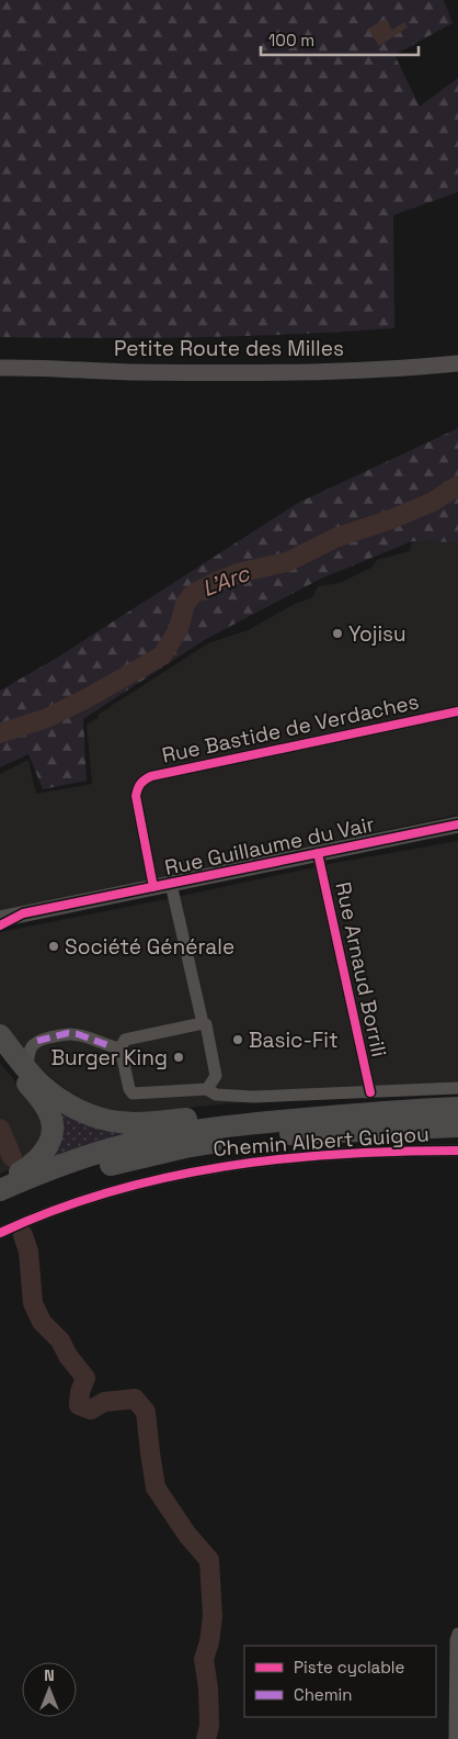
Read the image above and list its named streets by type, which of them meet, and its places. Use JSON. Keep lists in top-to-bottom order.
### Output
{
  "streets": {
    "main road": ["Petite Route des Milles", "Rue Guillaume du Vair"],
    "street": ["Rue Bastide de Verdaches", "Rue Arnaud Borrili", "Chemin Albert Guigou"]
  },
  "crossings": [
    ["Rue Bastide de Verdaches", "Rue Guillaume du Vair"],
    ["Rue Guillaume du Vair", "Rue Arnaud Borrili"]
  ],
  "water": ["L'Arc"],
  "places": [
    "Yojisu",
    "Société Générale",
    "Basic-Fit",
    "Burger King"
  ],
  "legend": ["Piste cyclable", "Chemin"],
  "scale_bar": "100 m",
  "north": "top"
}
